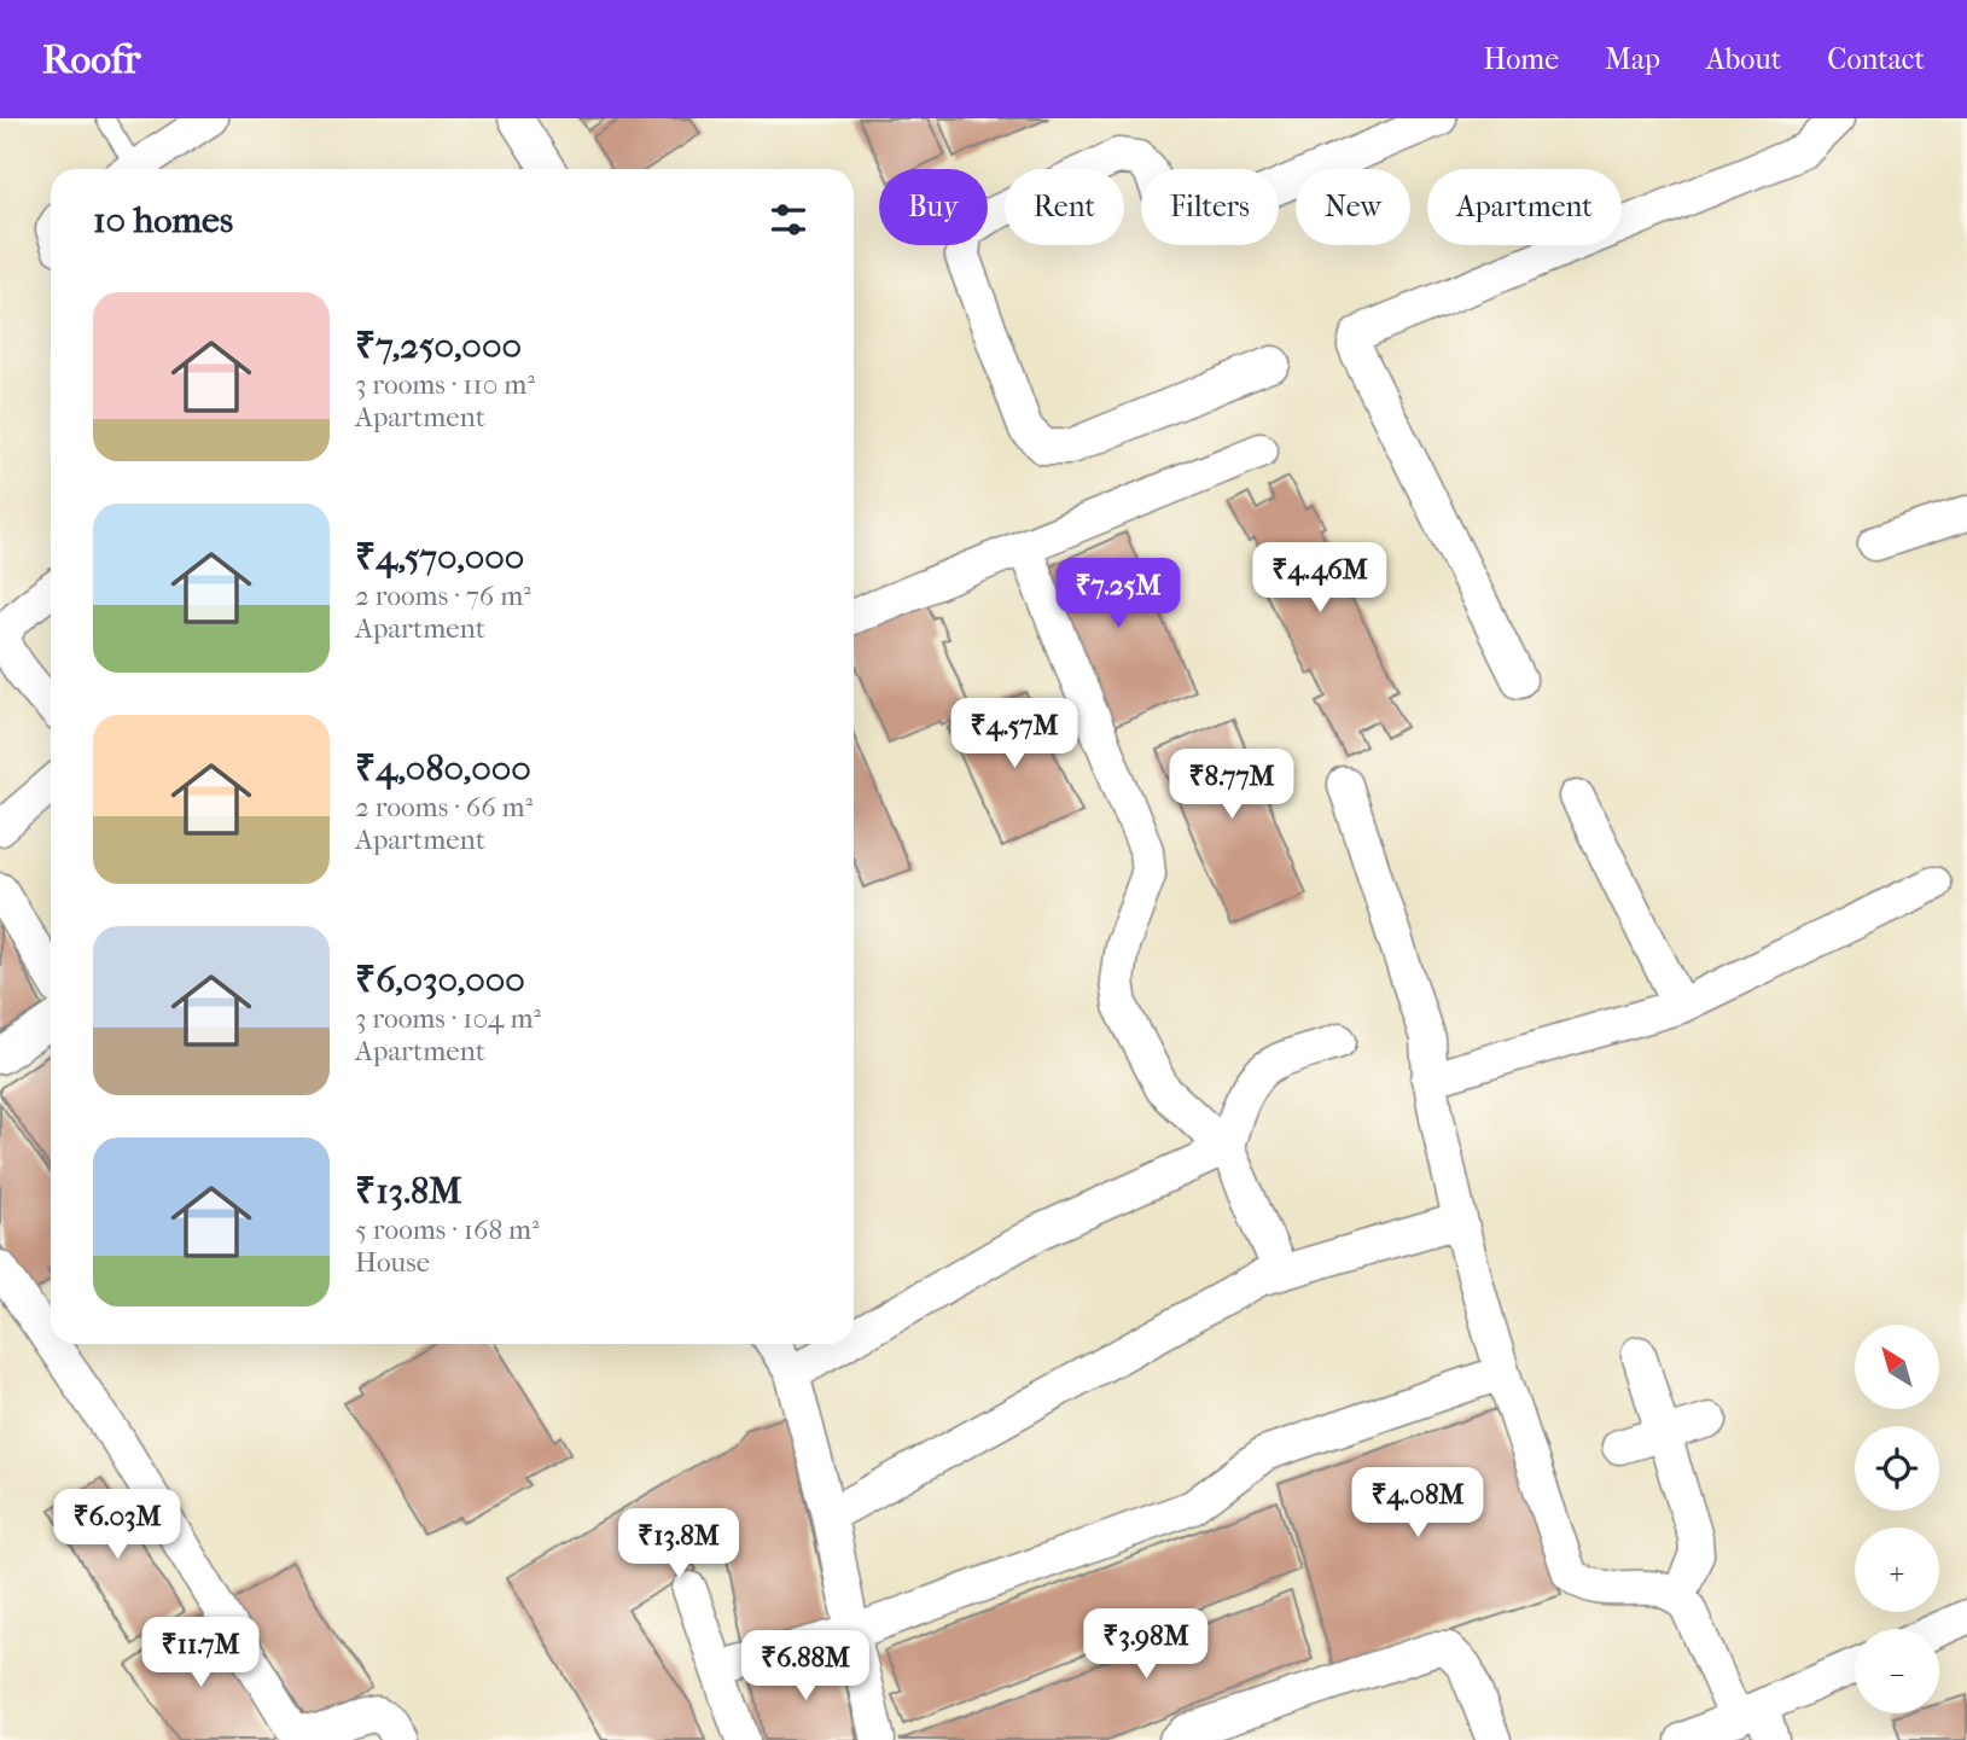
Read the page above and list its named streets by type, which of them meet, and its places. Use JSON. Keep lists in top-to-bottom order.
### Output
{
  "north": "top left",
  "page": {
    "header": "Roofr",
    "nav": [
      "Home",
      "Map",
      "About",
      "Contact"
    ],
    "chip": [
      "Buy",
      "Rent",
      "Filters",
      "New",
      "Apartment"
    ],
    "heading": "10 homes",
    "list": [
      {
        "name": "₹7,250,000",
        "note": "3 rooms · 110 m² · Apartment"
      },
      {
        "name": "₹4,570,000",
        "note": "2 rooms · 76 m² · Apartment"
      },
      {
        "name": "₹4,080,000",
        "note": "2 rooms · 66 m² · Apartment"
      },
      {
        "name": "₹6,030,000",
        "note": "3 rooms · 104 m² · Apartment"
      },
      {
        "name": "₹13.8M",
        "note": "5 rooms · 168 m² · House"
      }
    ],
    "price": [
      "₹4.46M",
      "₹7.25M",
      "₹4.57M",
      "₹8.77M",
      "₹4.08M",
      "₹6.03M",
      "₹13.8M",
      "₹3.98M",
      "₹11.7M",
      "₹6.88M"
    ],
    "map_buttons": ["+", "−"]
  }
}
